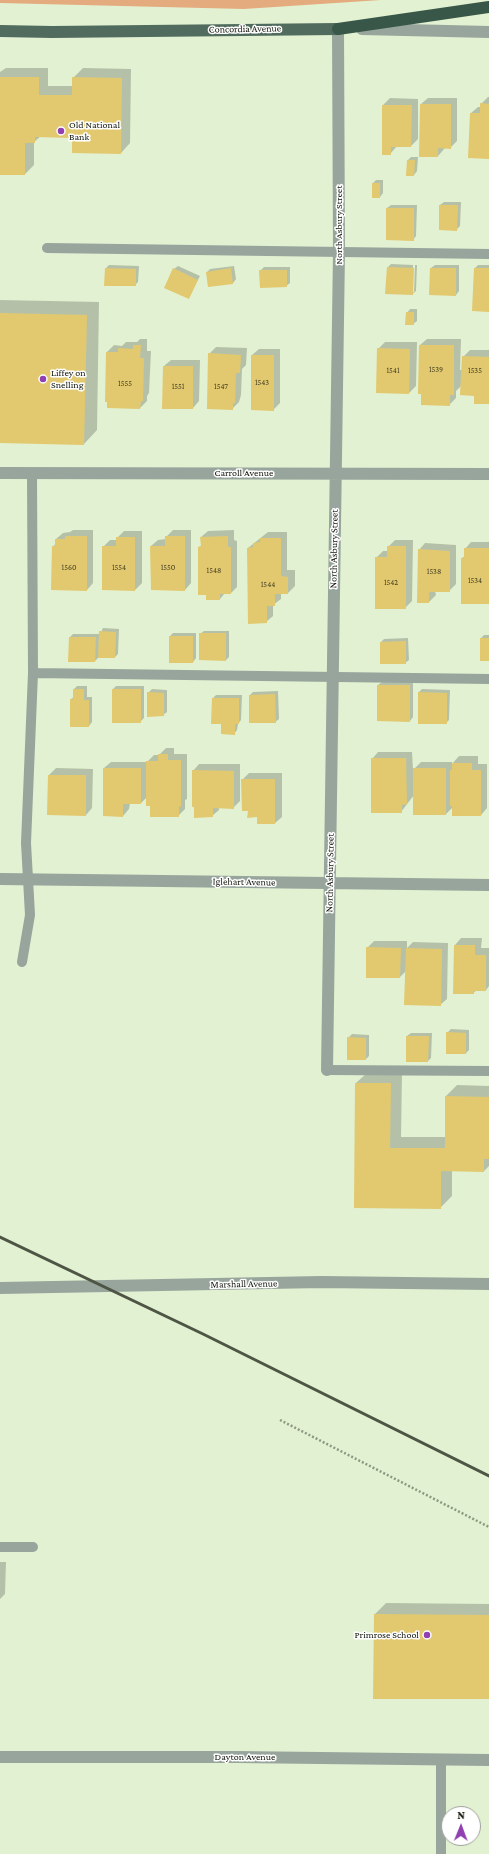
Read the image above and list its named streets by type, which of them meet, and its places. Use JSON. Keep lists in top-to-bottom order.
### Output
{
  "streets": {
    "main road": ["Concordia Avenue"],
    "street": [
      "North Asbury Street",
      "Carroll Avenue",
      "Iglehart Avenue",
      "Marshall Avenue",
      "Dayton Avenue"
    ]
  },
  "crossings": [
    ["Concordia Avenue", "North Asbury Street"],
    ["North Asbury Street", "Carroll Avenue"],
    ["North Asbury Street", "Iglehart Avenue"]
  ],
  "places": ["Old National Bank", "Liffey on Snelling", "Primrose School"],
  "house_numbers": [
    "1539",
    "1541",
    "1535",
    "1543",
    "1555",
    "1551",
    "1547",
    "1560",
    "1554",
    "1550",
    "1548",
    "1538",
    "1534",
    "1542",
    "1544"
  ],
  "north": "top"
}
